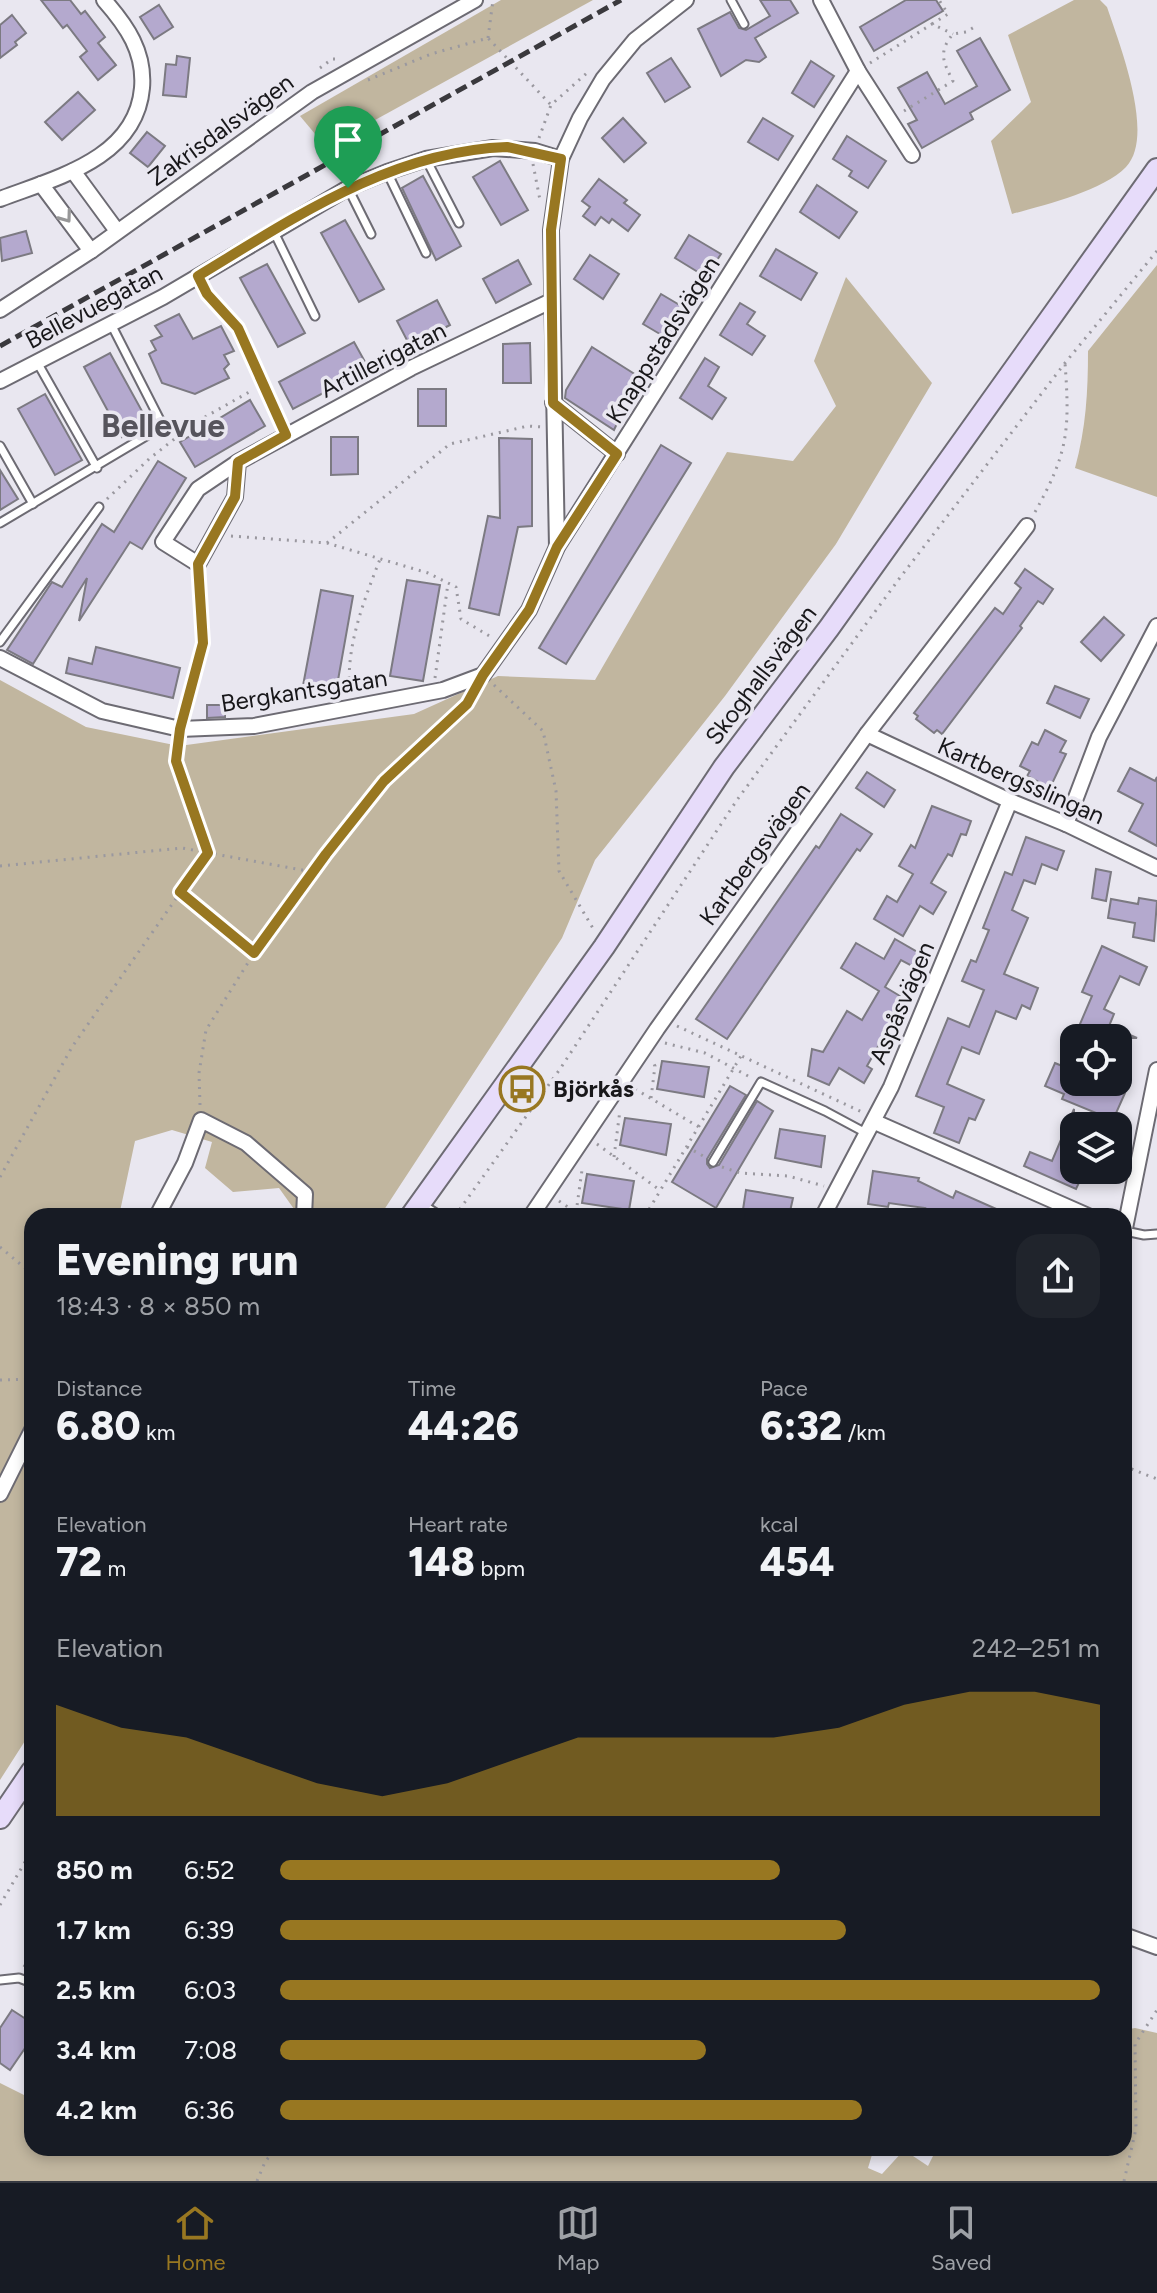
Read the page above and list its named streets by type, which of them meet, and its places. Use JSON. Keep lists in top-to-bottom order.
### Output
{
  "streets": {
    "main road": ["Skoghallsvägen"],
    "street": [
      "Zakrisdalsvägen",
      "Bellevuegatan",
      "Knappstadsvägen",
      "Artillerigatan",
      "Bergkantsgatan",
      "Kartbergsslingan",
      "Kartbergsvägen",
      "Aspåsvägen"
    ]
  },
  "crossings": [
    ["Knappstadsvägen", "Bergkantsgatan"],
    ["Kartbergsslingan", "Kartbergsvägen"],
    ["Kartbergsslingan", "Aspåsvägen"]
  ],
  "districts": ["Bellevue"],
  "places": {
    "bus stop": ["Björkås"]
  },
  "page": {
    "heading": ["Evening run", "18:43 · 8 × 850 m"],
    "stats": [
      ["Distance", "6.80 km"],
      ["Time", "44:26"],
      ["Pace", "6:32 /km"],
      ["Elevation", "72 m"],
      ["Heart rate", "148 bpm"],
      ["kcal", "454"]
    ],
    "chart": ["Elevation", "242–251 m"],
    "list": [
      {
        "name": "850 m",
        "note": "6:52"
      },
      {
        "name": "1.7 km",
        "note": "6:39"
      },
      {
        "name": "2.5 km",
        "note": "6:03"
      },
      {
        "name": "3.4 km",
        "note": "7:08"
      },
      {
        "name": "4.2 km",
        "note": "6:36"
      }
    ],
    "tabs": ["Home", "Map", "Saved"]
  }
}
